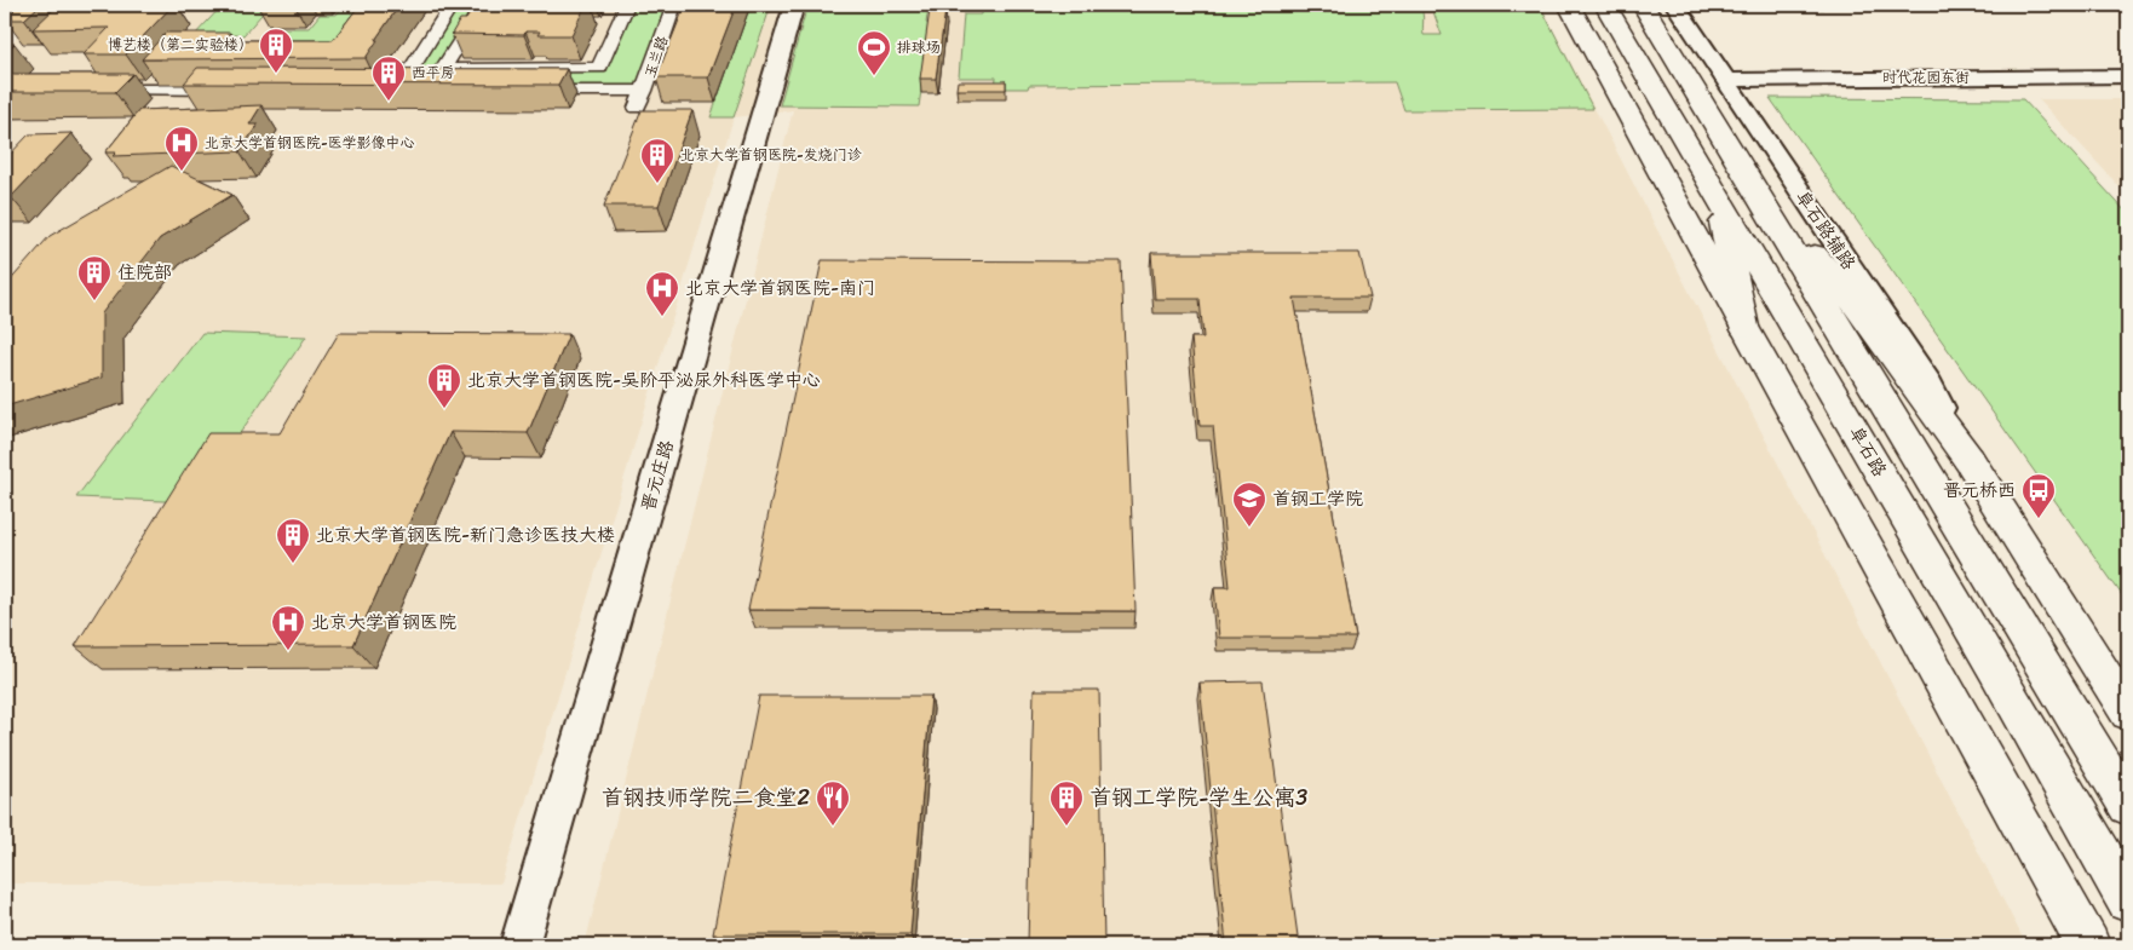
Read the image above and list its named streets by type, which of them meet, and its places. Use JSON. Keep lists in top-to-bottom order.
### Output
{
  "streets": {
    "main road": ["阜石路"],
    "street": [
      "玉兰路",
      "时代花园东街",
      "阜石路辅路",
      "晋元庄路"
    ]
  },
  "crossings": [
    ["时代花园东街", "阜石路辅路"]
  ],
  "places": {
    "building": [
      "博艺楼（第二实验楼）",
      "西平房",
      "北京大学首钢医院-发烧门诊",
      "住院部",
      "北京大学首钢医院-吴阶平泌尿外科医学中心",
      "北京大学首钢医院-新门急诊医技大楼",
      "首钢工学院-学生公寓3"
    ],
    "sports": ["排球场"],
    "hospital": ["北京大学首钢医院-医学影像中心", "北京大学首钢医院-南门", "北京大学首钢医院"],
    "bus stop": ["晋元桥西"],
    "school or university": ["首钢工学院"],
    "restaurant": ["首钢技师学院二食堂2"]
  }
}
